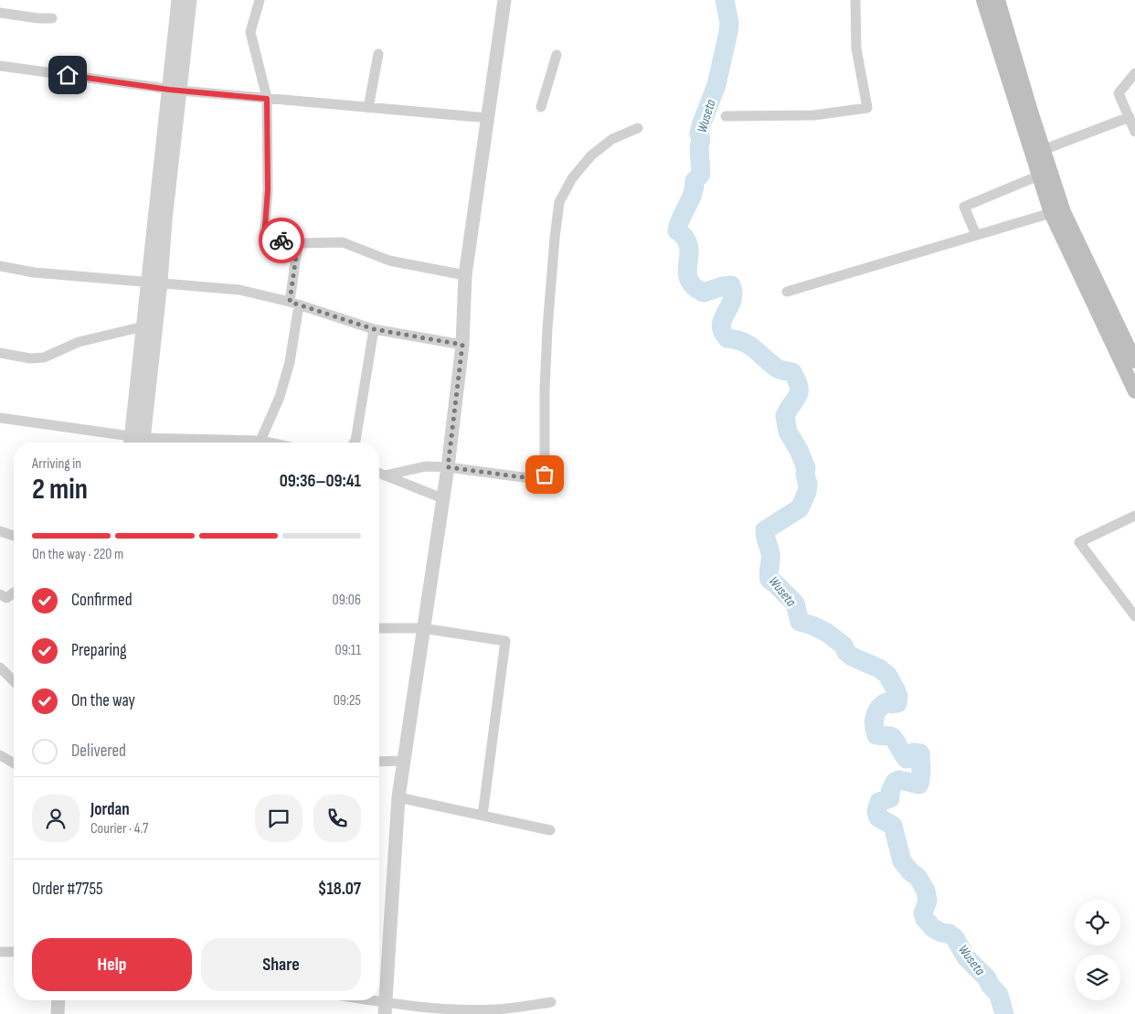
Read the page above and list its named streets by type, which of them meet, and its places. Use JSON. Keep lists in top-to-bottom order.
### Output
{
  "water": ["Wuseta"],
  "page": {
    "heading": ["2 min", "Arriving in", "09:36–09:41"],
    "panel": [
      "Jordan",
      "Courier · 4.7",
      "Order #7755",
      "$18.07"
    ],
    "bar": "On the way · 220 m",
    "list": [
      ["Confirmed", "09:06"],
      ["Preparing", "09:11"],
      ["On the way", "09:25"],
      "Delivered"
    ],
    "buttons": ["Help", "Share"]
  }
}
